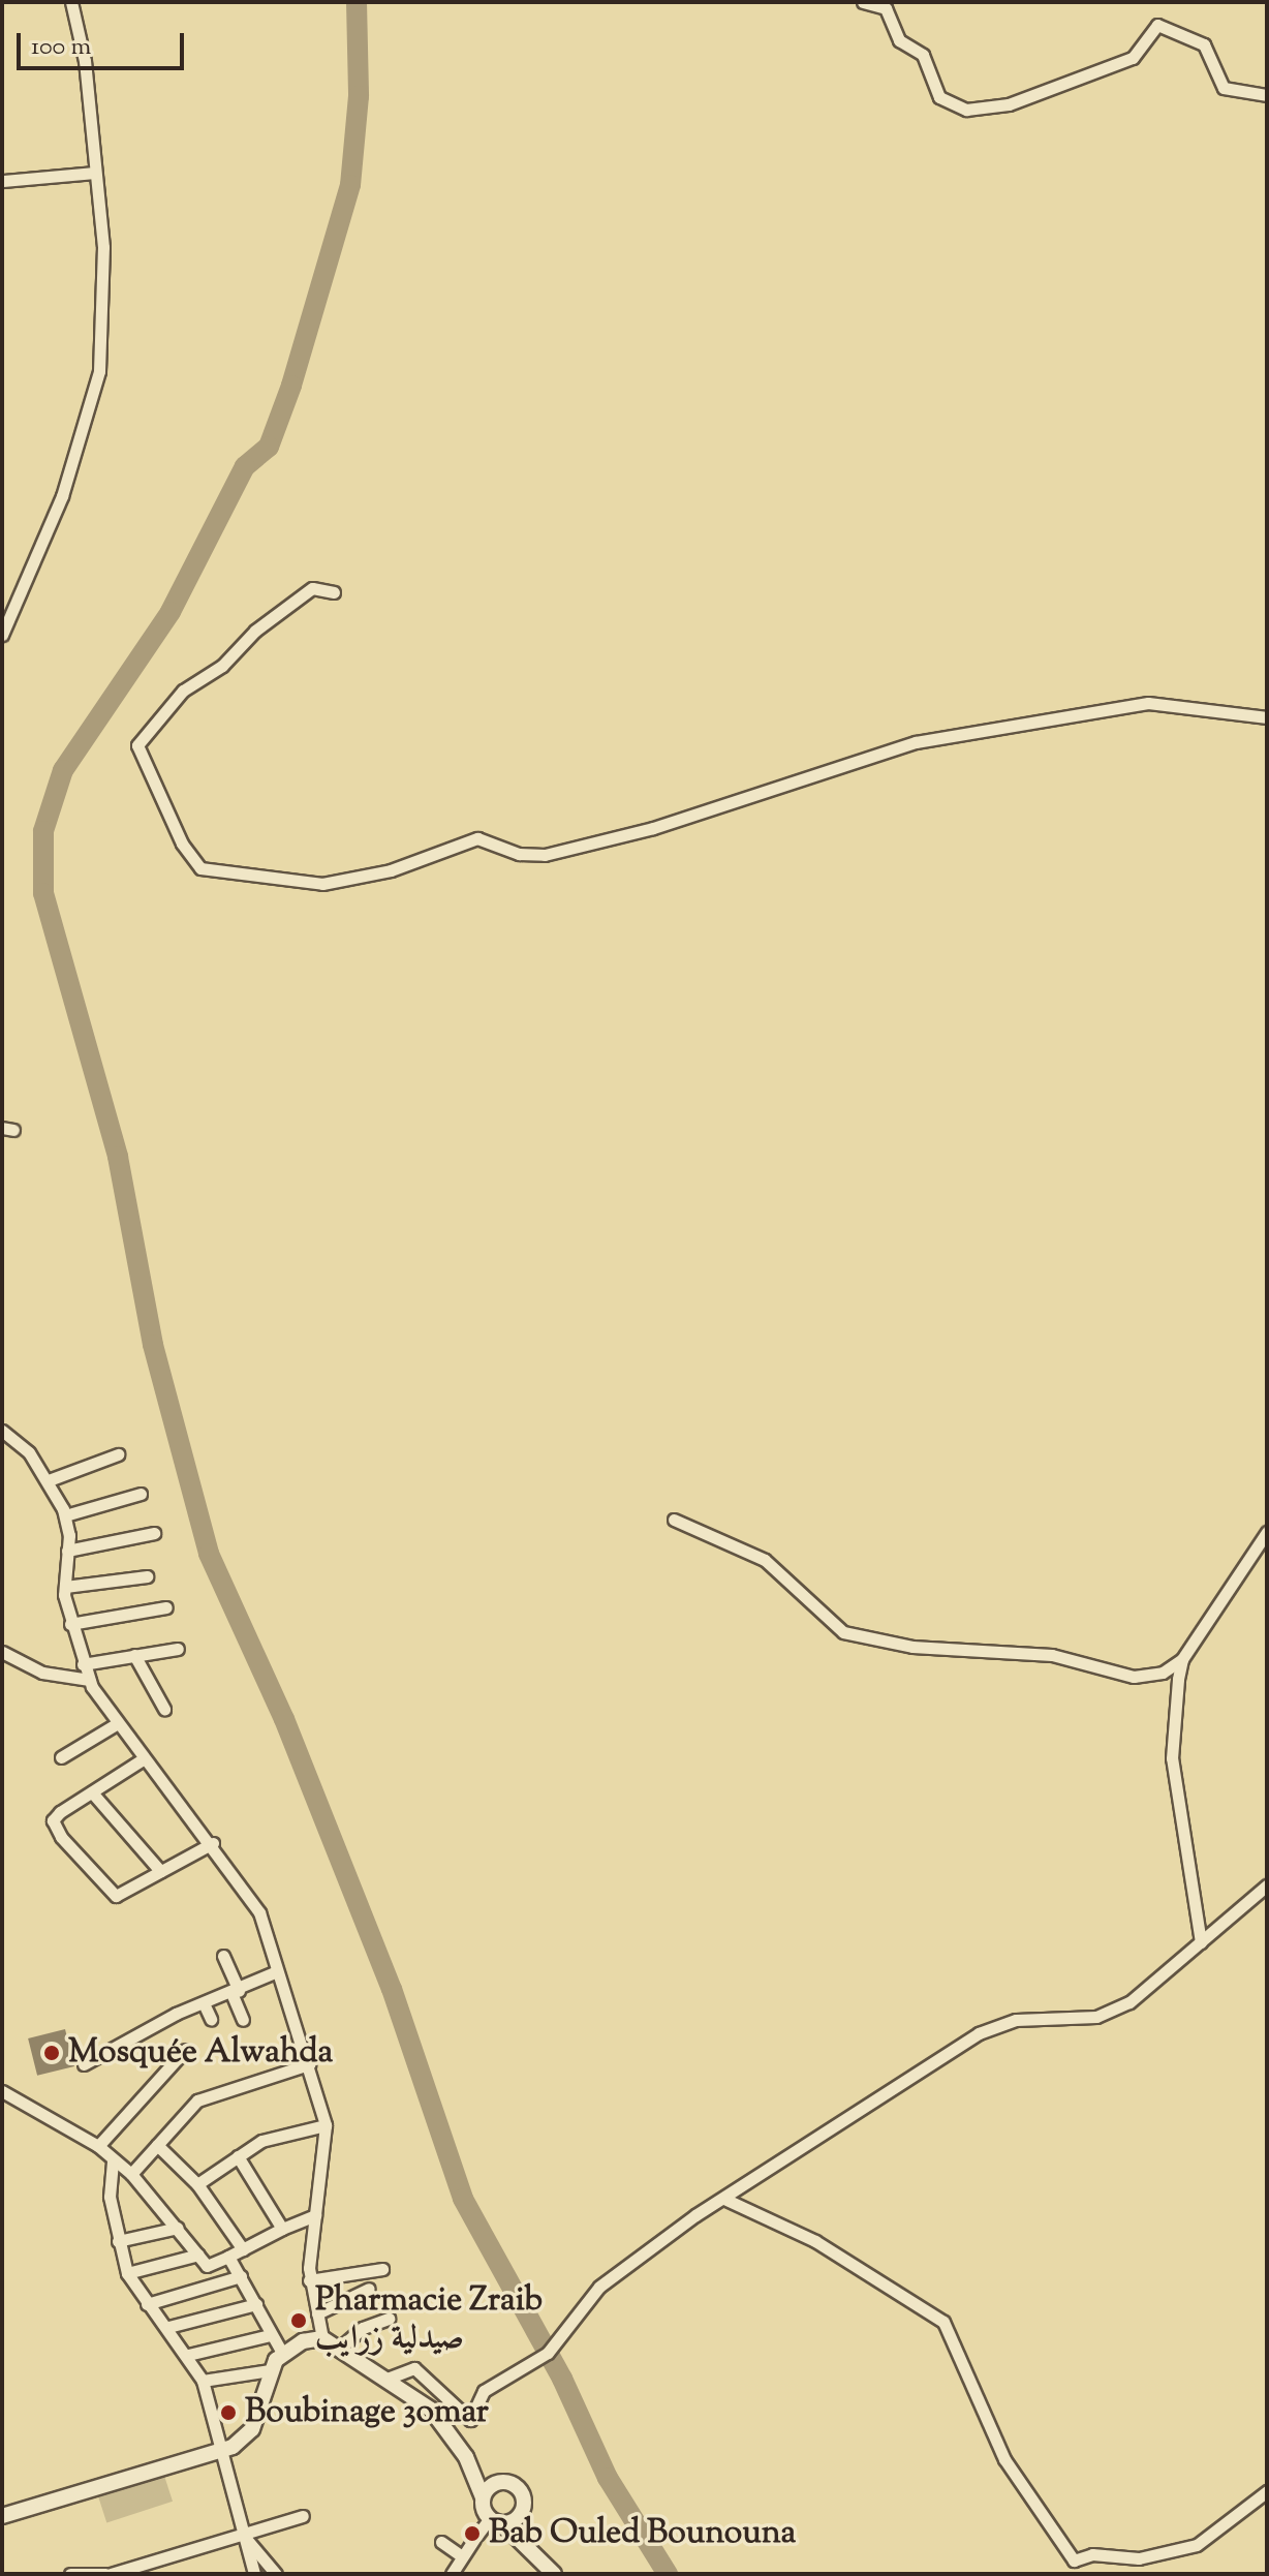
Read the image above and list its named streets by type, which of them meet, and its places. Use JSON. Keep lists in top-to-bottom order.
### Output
{
  "places": [
    "Mosquée Alwahda",
    "Pharmacie Zraib صيدلية زرايب",
    "Boubinage 3omar",
    "Bab Ouled Bounouna"
  ],
  "scale_bar": "100 m"
}
